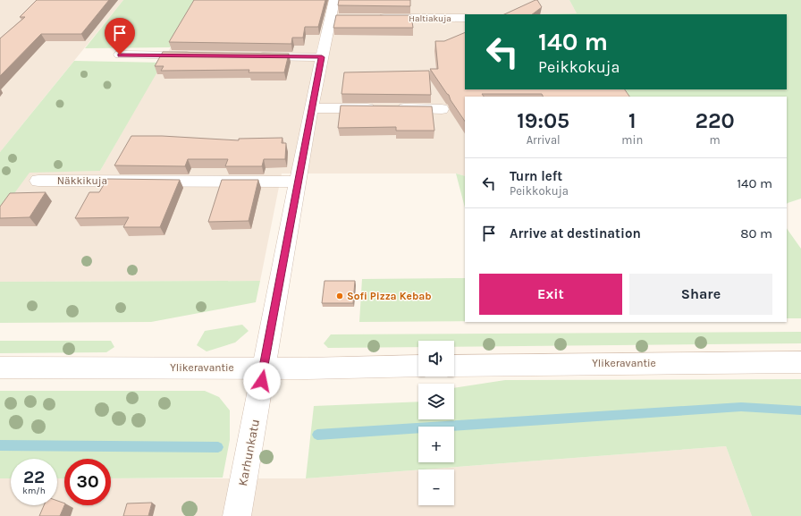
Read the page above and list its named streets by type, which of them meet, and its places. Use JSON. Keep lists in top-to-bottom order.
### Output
{
  "streets": {
    "street": [
      "Haltiakuja",
      "Näkkikuja",
      "Ylikeravantie",
      "Karhunkatu"
    ]
  },
  "crossings": [
    ["Näkkikuja", "Karhunkatu"],
    ["Ylikeravantie", "Karhunkatu"]
  ],
  "places": ["Sofi Pizza Kebab"],
  "page": {
    "turn": ["140 m", "Peikkokuja"],
    "eta": [
      "19:05",
      "Arrival",
      "1",
      "min",
      "220",
      "m"
    ],
    "list": [
      {
        "name": "Turn left",
        "note": "Peikkokuja",
        "value": "140 m"
      },
      {
        "name": "Arrive at destination",
        "value": "80 m"
      }
    ],
    "buttons": ["Exit", "Share"],
    "map_buttons": ["+", "−"],
    "speed": "22 km/h",
    "limit": "30"
  }
}
